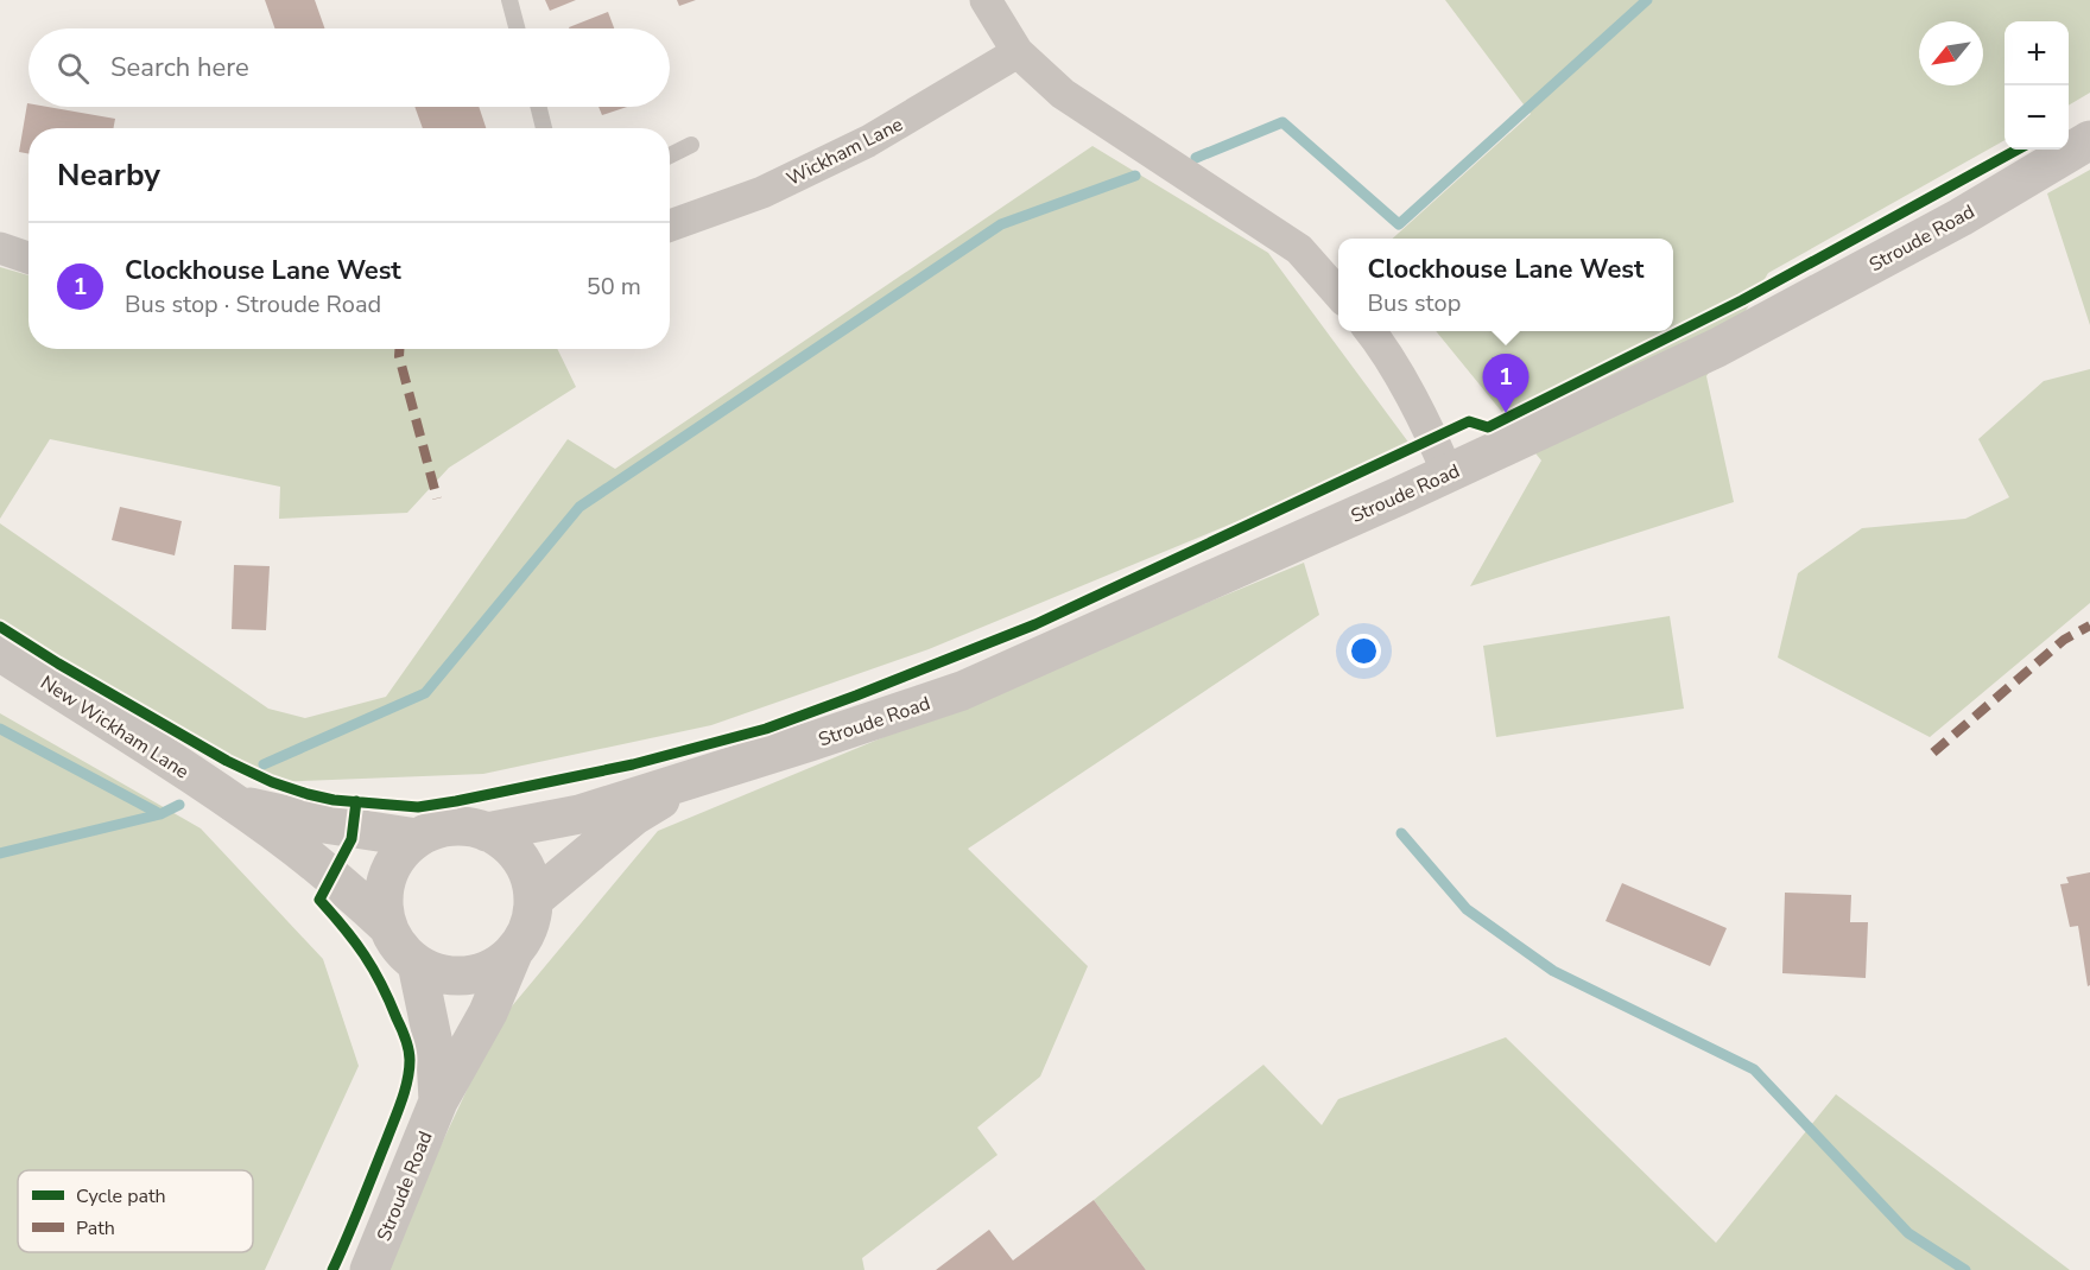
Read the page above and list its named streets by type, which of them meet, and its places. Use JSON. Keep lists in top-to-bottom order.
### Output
{
  "streets": {
    "street": ["Wickham Lane", "Stroude Road", "New Wickham Lane"]
  },
  "crossings": [
    ["Stroude Road", "New Wickham Lane"]
  ],
  "legend": ["Cycle path", "Path"],
  "north": "bottom left",
  "page": {
    "map_buttons": ["+", "−"],
    "search": "Search here",
    "heading": "Nearby",
    "list": [
      {
        "mark": "1",
        "name": "Clockhouse Lane West",
        "note": "Bus stop · Stroude Road",
        "value": "50 m"
      }
    ],
    "popup": ["Clockhouse Lane West", "Bus stop"],
    "pins": "1"
  }
}
